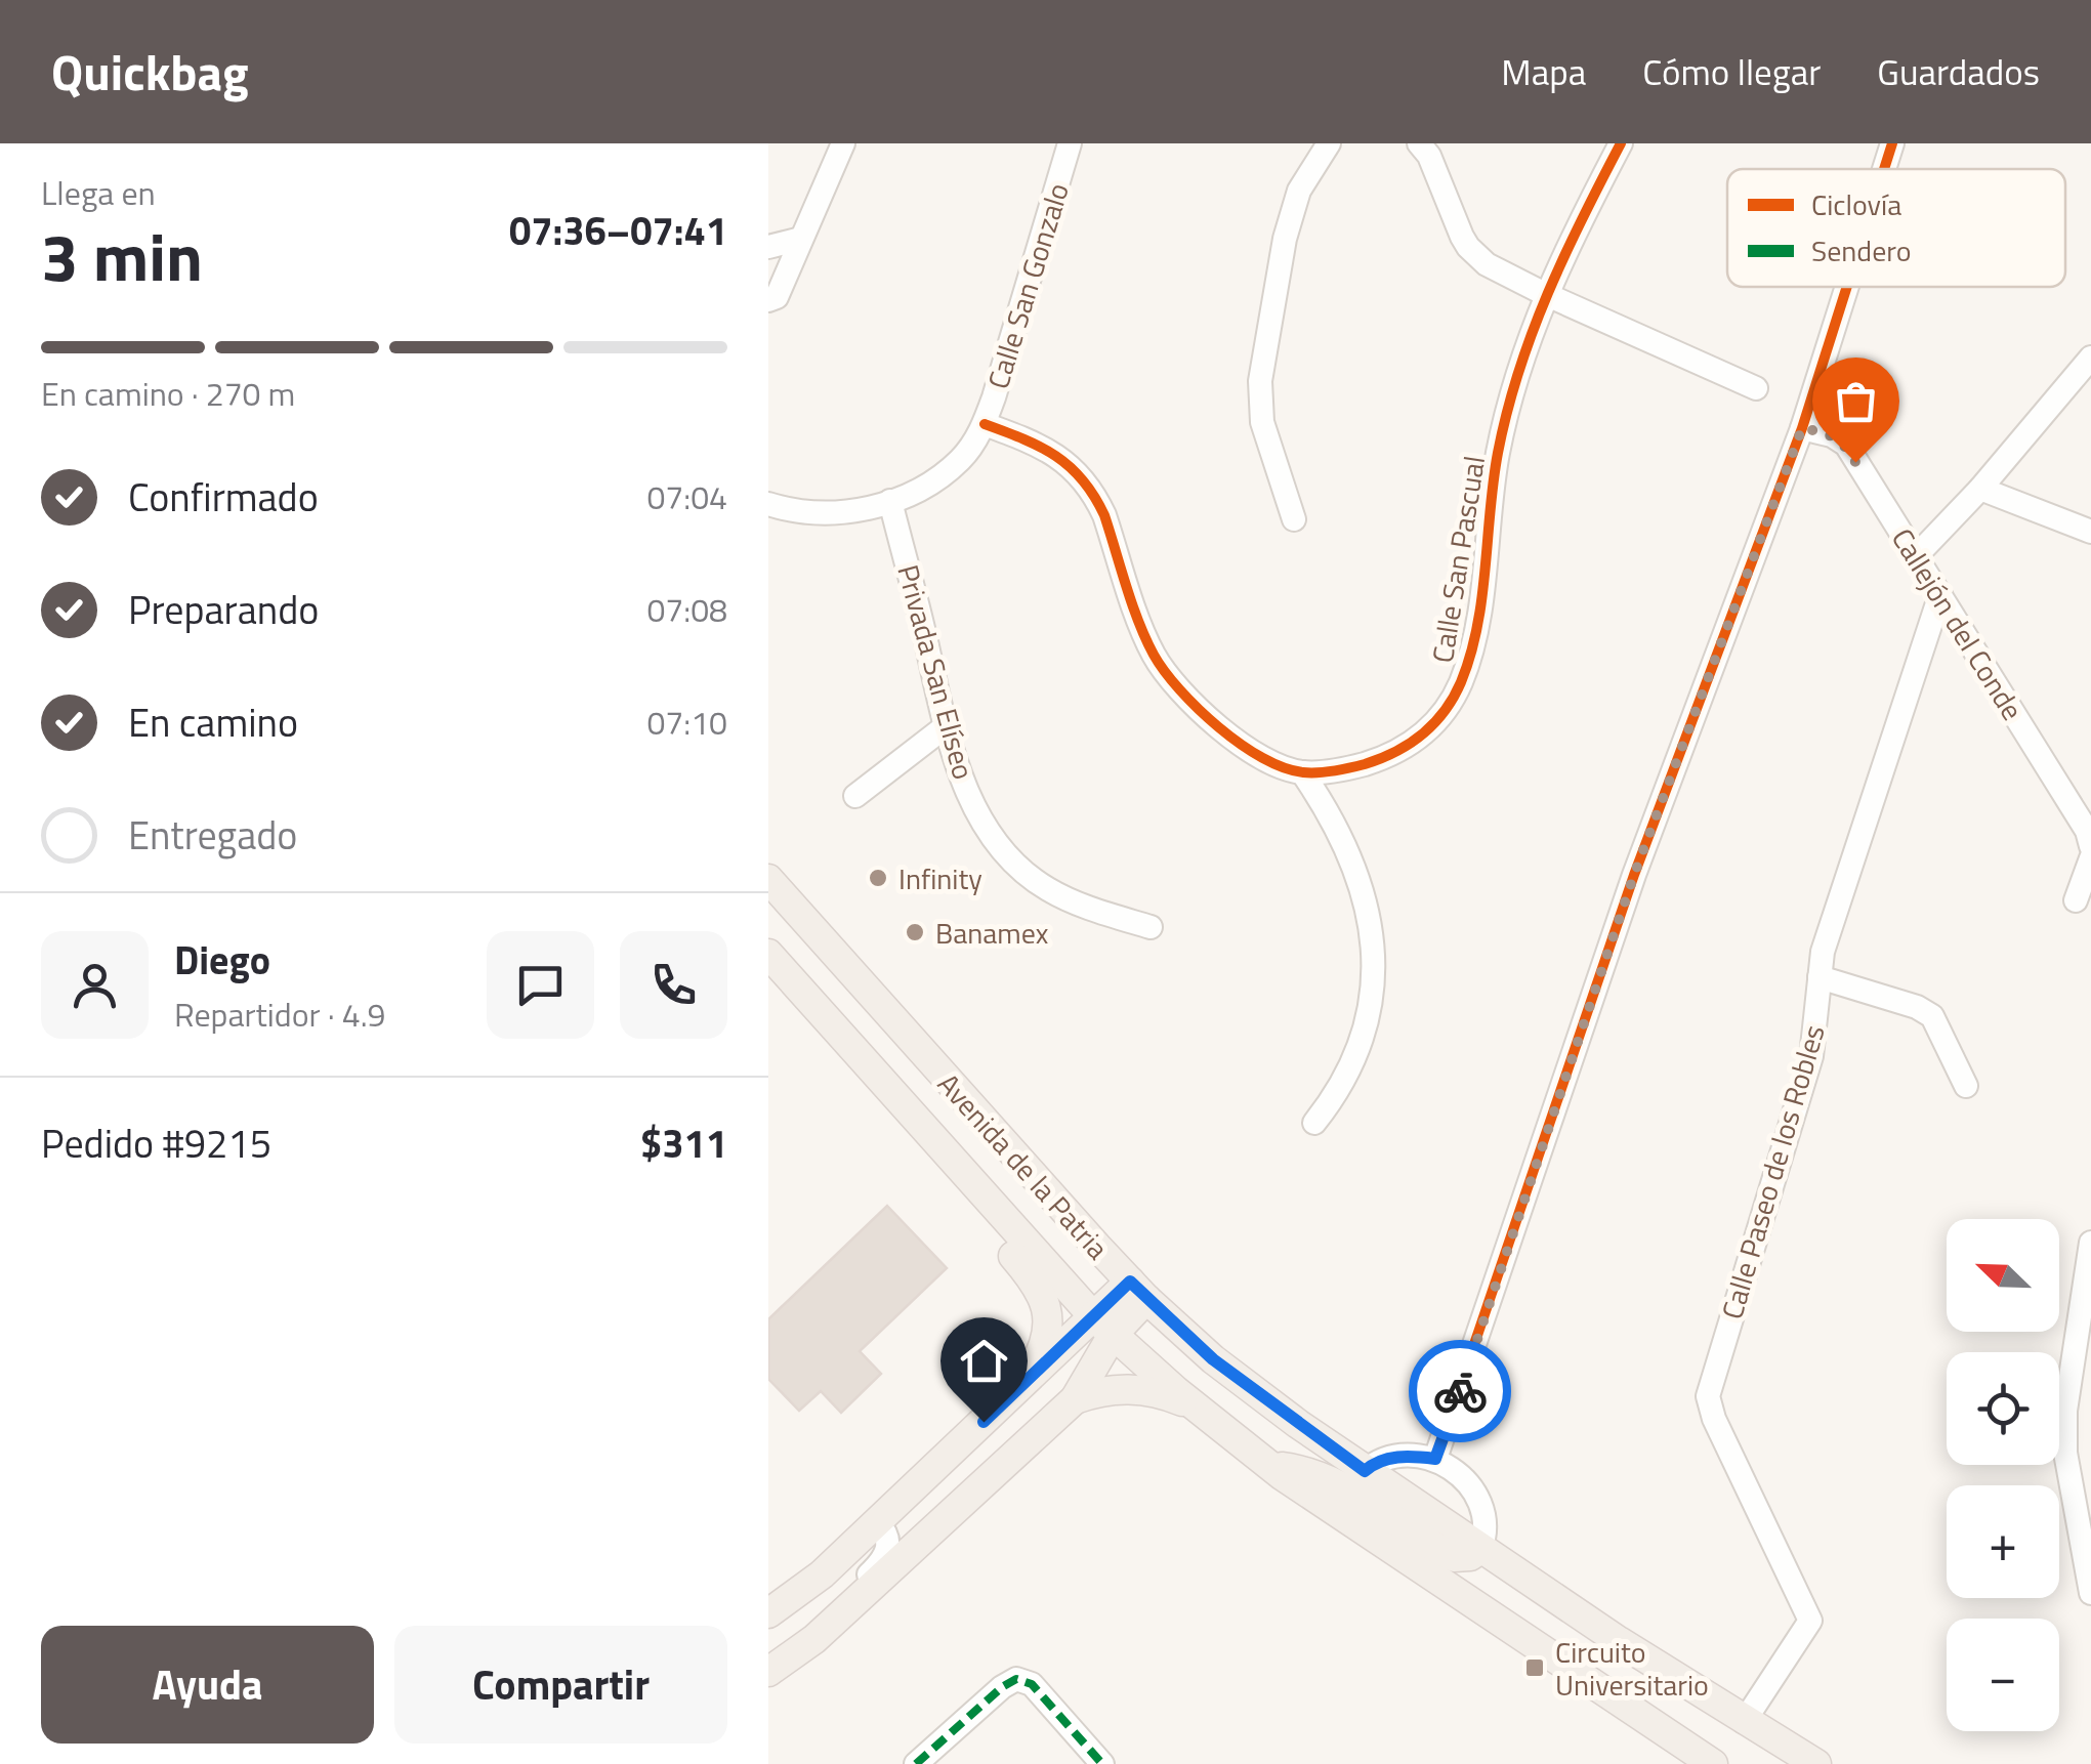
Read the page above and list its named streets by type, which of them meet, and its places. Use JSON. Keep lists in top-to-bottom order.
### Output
{
  "streets": {
    "main road": ["Avenida de la Patria"],
    "street": [
      "Calle San Gonzalo",
      "Calle San Pascual",
      "Callejón del Conde",
      "Privada San Elíseo",
      "Calle Paseo de los Robles"
    ]
  },
  "crossings": [
    ["Calle San Gonzalo", "Calle San Pascual"],
    ["Calle San Gonzalo", "Privada San Elíseo"],
    ["Callejón del Conde", "Calle Paseo de los Robles"],
    ["Avenida de la Patria", "Calle Paseo de los Robles"]
  ],
  "places": {
    "other": ["Infinity", "Banamex"],
    "transit": ["Circuito Universitario"]
  },
  "legend": ["Ciclovía", "Sendero"],
  "north": "top left",
  "page": {
    "header": "Quickbag",
    "nav": ["Mapa", "Cómo llegar", "Guardados"],
    "heading": ["3 min", "Llega en", "07:36–07:41"],
    "panel": [
      "Diego",
      "Repartidor · 4.9",
      "Pedido #9215",
      "$311"
    ],
    "bar": "En camino · 270 m",
    "list": [
      ["Confirmado", "07:04"],
      ["Preparando", "07:08"],
      ["En camino", "07:10"],
      "Entregado"
    ],
    "map_buttons": ["+", "−"],
    "buttons": ["Ayuda", "Compartir"]
  }
}
